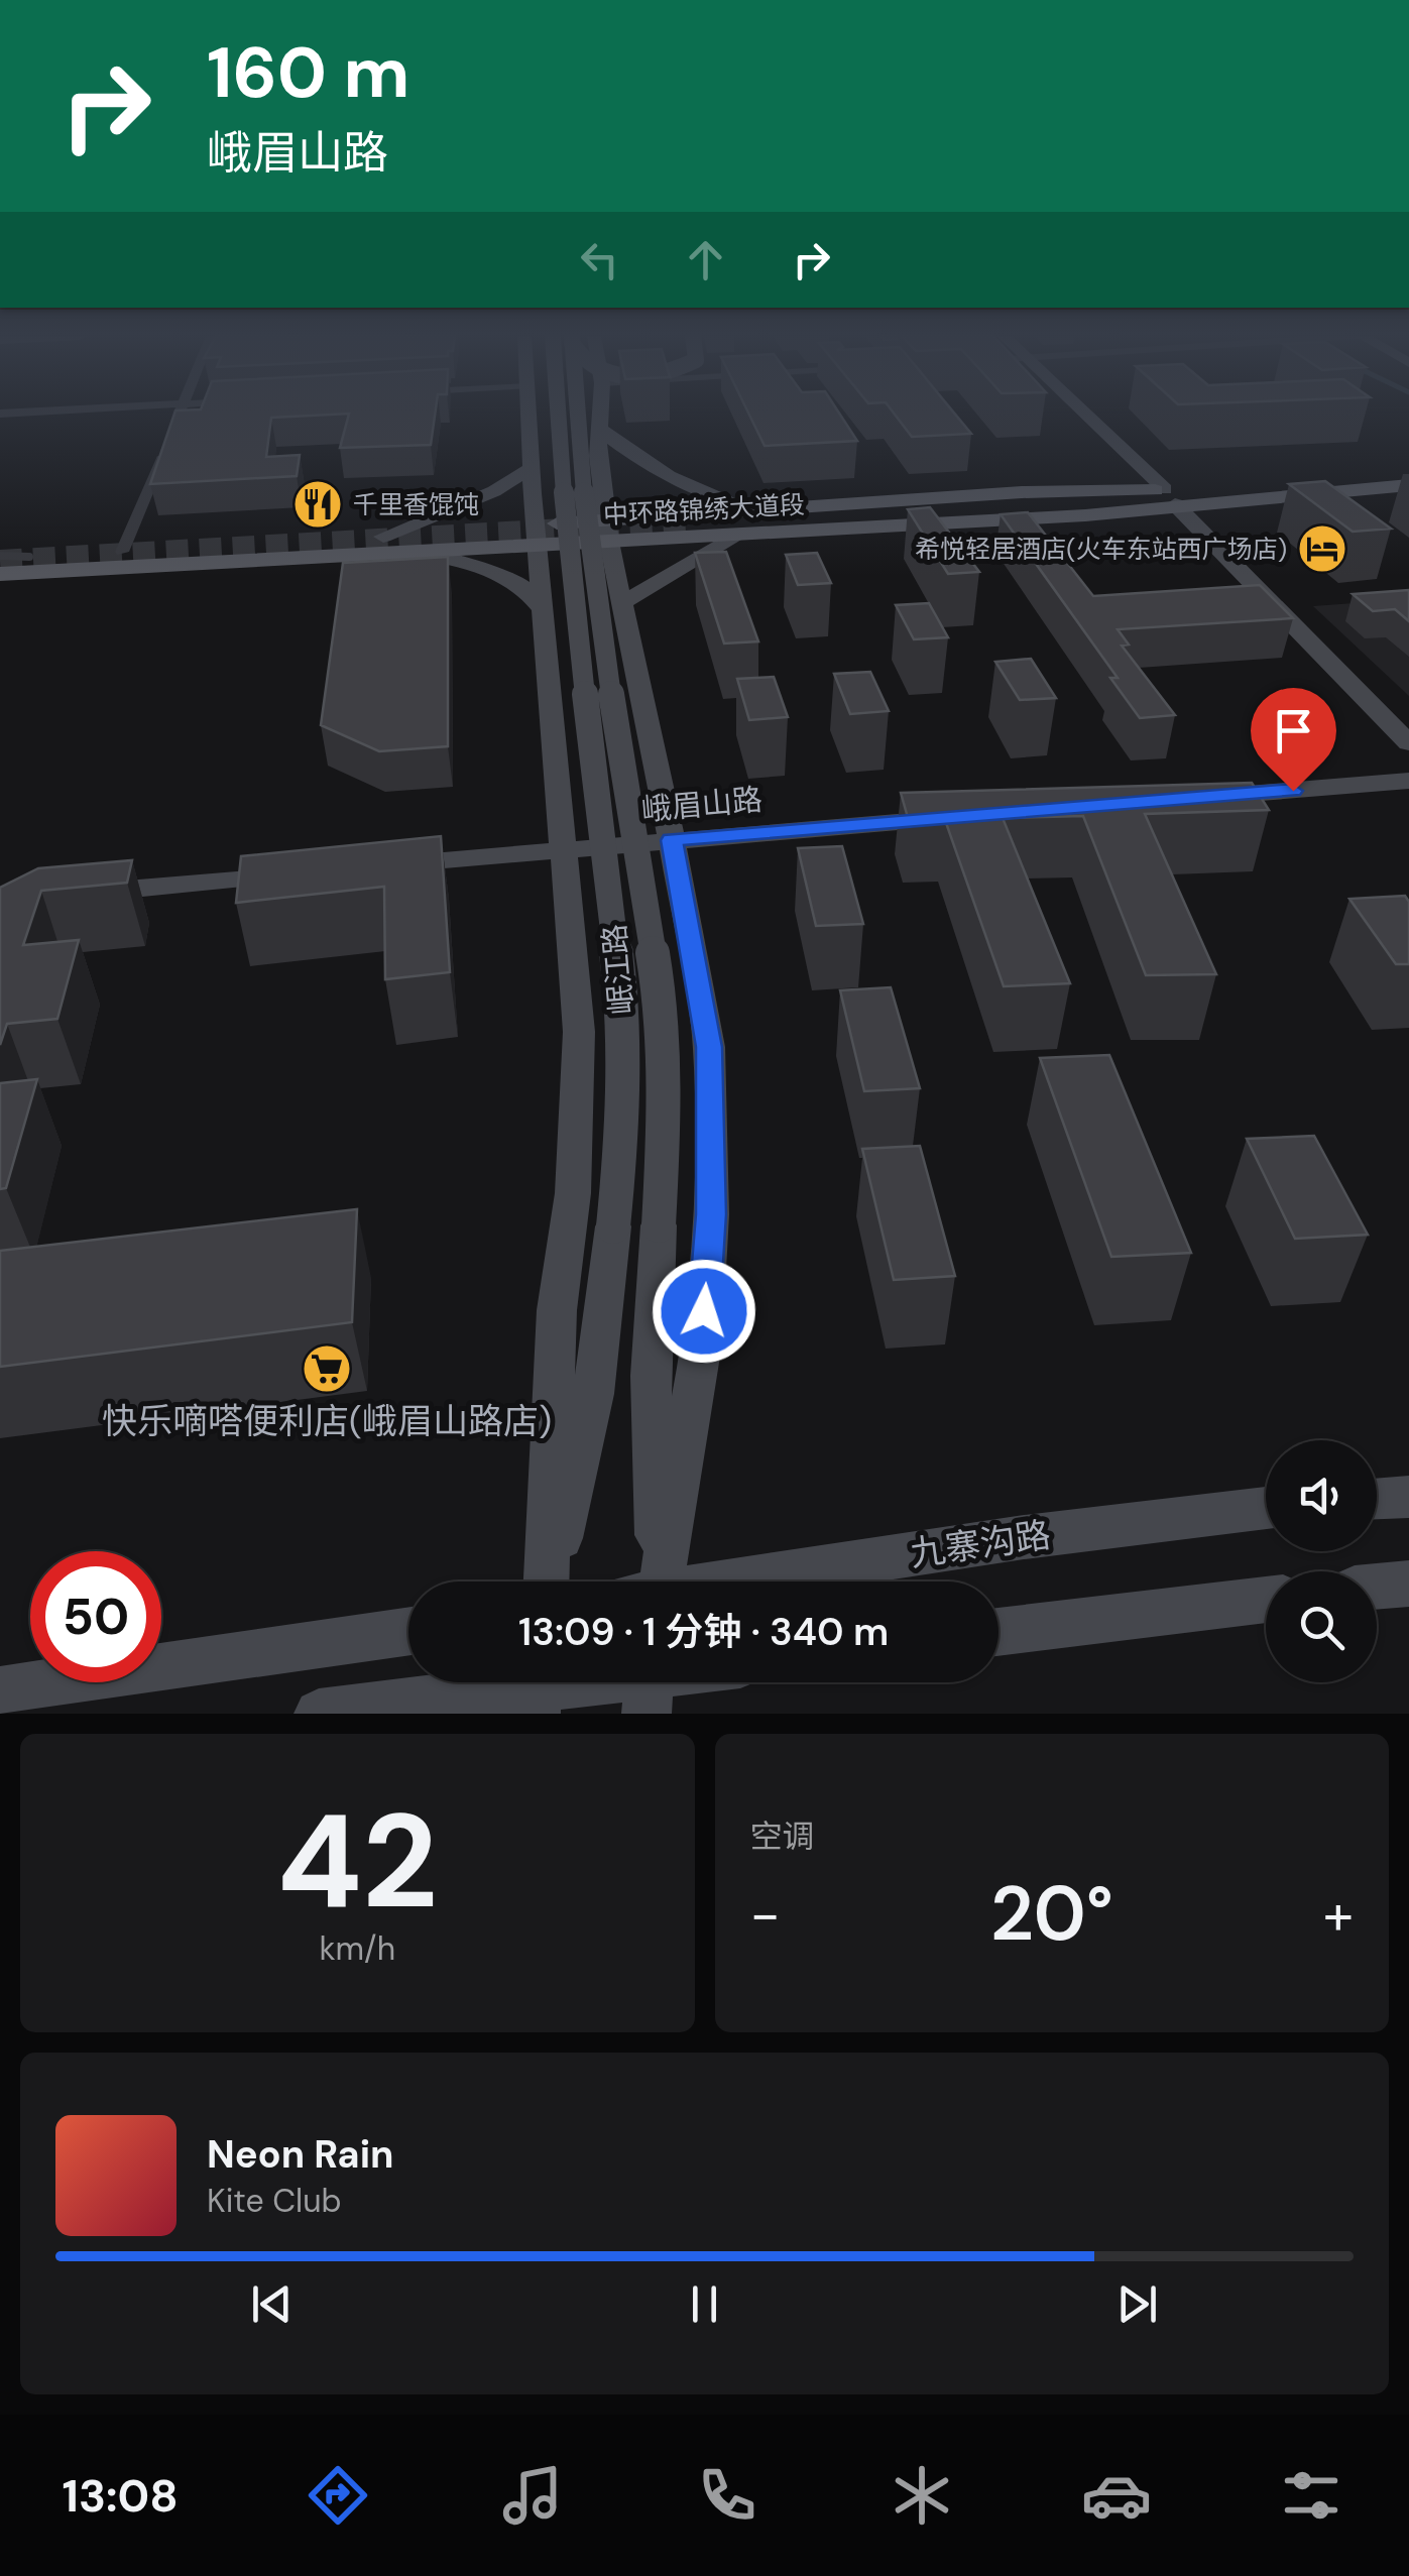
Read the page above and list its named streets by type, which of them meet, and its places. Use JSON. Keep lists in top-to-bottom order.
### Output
{
  "streets": {
    "main road": [
      "中环路锦绣大道段",
      "峨眉山路",
      "岷江路",
      "九寨沟路"
    ]
  },
  "crossings": [
    ["中环路锦绣大道段", "岷江路"],
    ["峨眉山路", "岷江路"]
  ],
  "places": {
    "restaurant": ["千里香馄饨"],
    "hotel": ["希悦轻居酒店(火车东站西广场店)"],
    "supermarket": ["快乐嘀嗒便利店(峨眉山路店)"]
  },
  "page": {
    "turn": ["160 m", "峨眉山路"],
    "limit": "50",
    "trip": "13:09 · 1 分钟 · 340 m",
    "tile": [
      ["42", "km/h"],
      "空调"
    ],
    "heat": ["−", "20°", "+"],
    "song": ["Neon Rain", "Kite Club"],
    "tabs": "13:08"
  }
}
